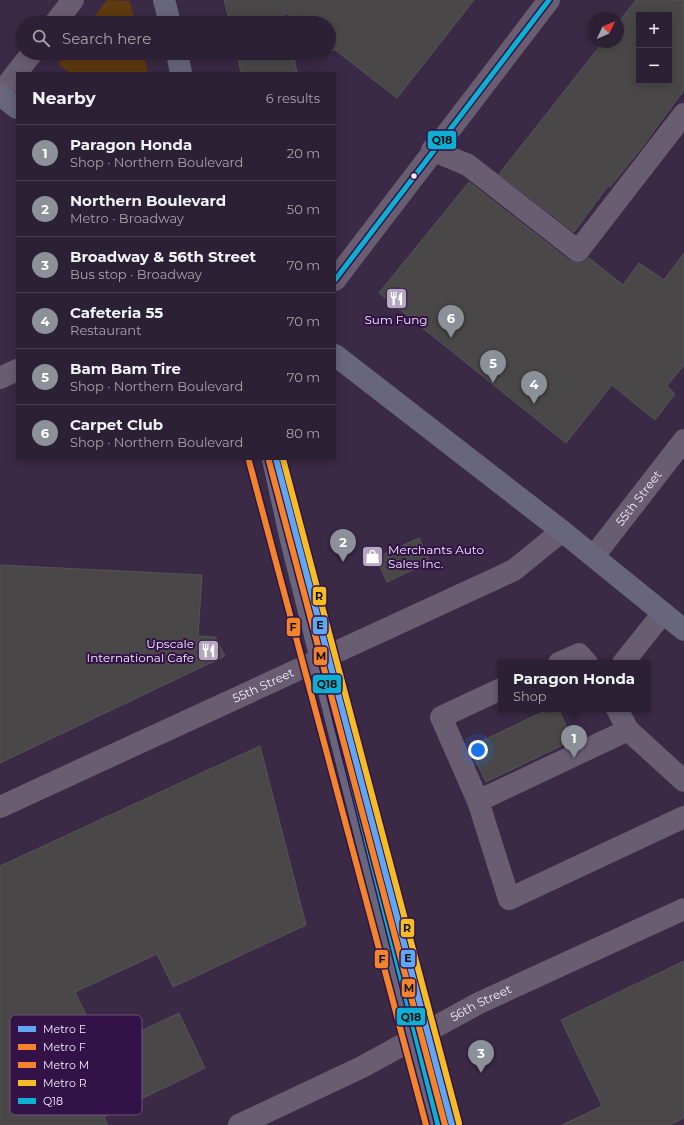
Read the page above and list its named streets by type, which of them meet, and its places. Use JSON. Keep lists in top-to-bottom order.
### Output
{
  "streets": {
    "street": ["55th Street", "56th Street"]
  },
  "places": {
    "restaurant": ["Sum Fung", "Upscale International Cafe"],
    "shop": ["Merchants Auto Sales Inc."]
  },
  "lines": [
    "transit line Q18",
    "metro line E",
    "metro line R",
    "metro line F",
    "metro line M"
  ],
  "legend": [
    "Metro E",
    "Metro F",
    "Metro M",
    "Metro R",
    "Q18"
  ],
  "north": "top right",
  "page": {
    "map_buttons": ["+", "−"],
    "search": "Search here",
    "heading": ["Nearby", "6 results"],
    "list": [
      {
        "mark": "1",
        "name": "Paragon Honda",
        "note": "Shop · Northern Boulevard",
        "value": "20 m"
      },
      {
        "mark": "2",
        "name": "Northern Boulevard",
        "note": "Metro · Broadway",
        "value": "50 m"
      },
      {
        "mark": "3",
        "name": "Broadway & 56th Street",
        "note": "Bus stop · Broadway",
        "value": "70 m"
      },
      {
        "mark": "4",
        "name": "Cafeteria 55",
        "note": "Restaurant",
        "value": "70 m"
      },
      {
        "mark": "5",
        "name": "Bam Bam Tire",
        "note": "Shop · Northern Boulevard",
        "value": "70 m"
      },
      {
        "mark": "6",
        "name": "Carpet Club",
        "note": "Shop · Northern Boulevard",
        "value": "80 m"
      }
    ],
    "pins": [
      "6",
      "5",
      "4",
      "2",
      "1",
      "3"
    ],
    "popup": ["Paragon Honda", "Shop"]
  }
}
